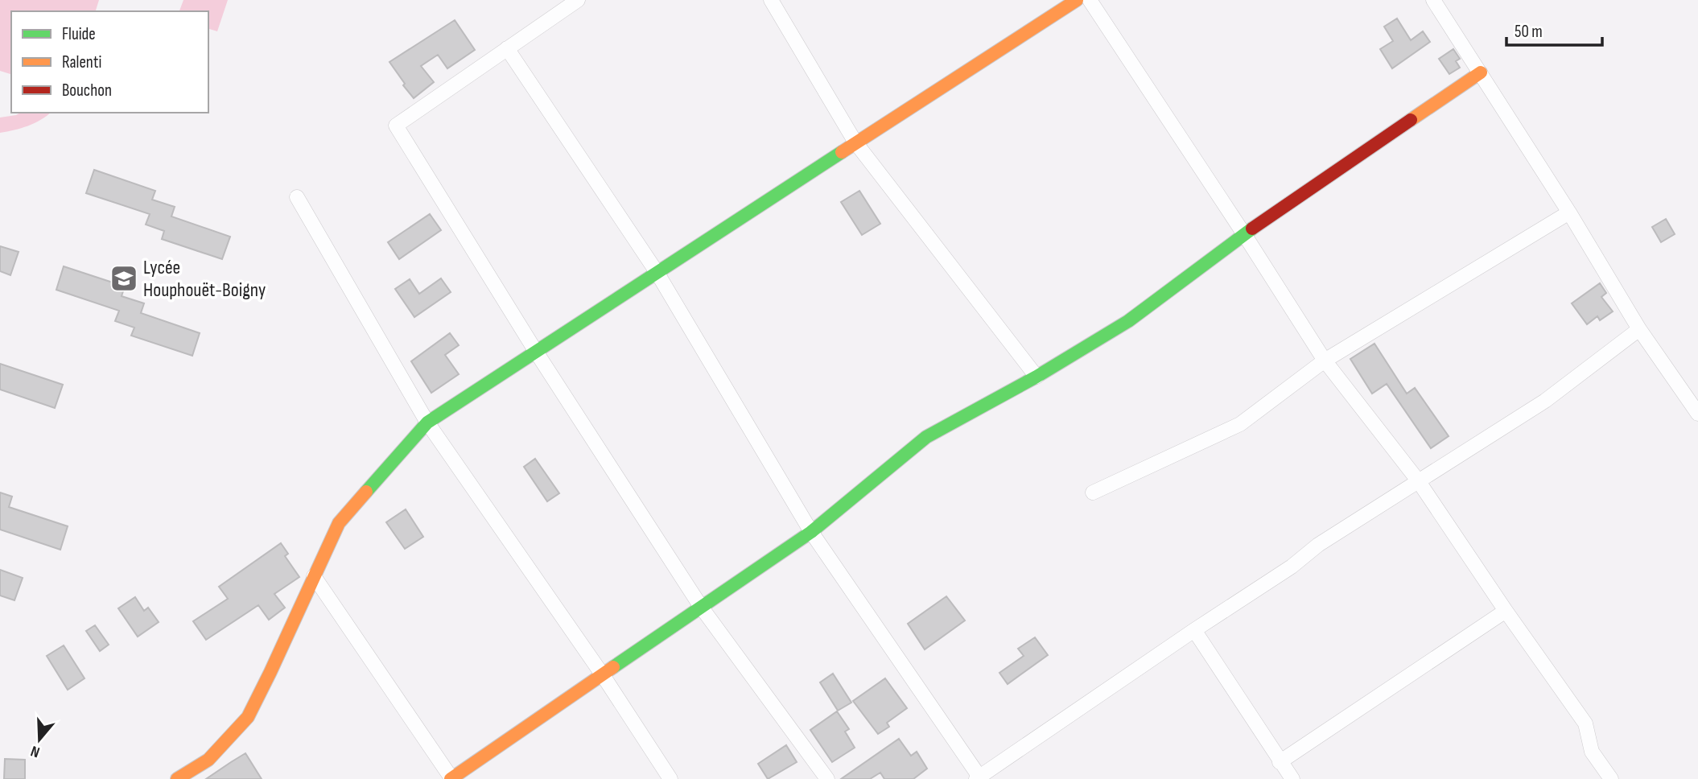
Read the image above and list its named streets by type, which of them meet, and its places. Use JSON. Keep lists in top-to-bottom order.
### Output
{
  "places": {
    "school or university": ["Lycée Houphouët-Boigny"]
  },
  "legend": ["Fluide", "Ralenti", "Bouchon"],
  "scale_bar": "50 m",
  "north": "bottom"
}
